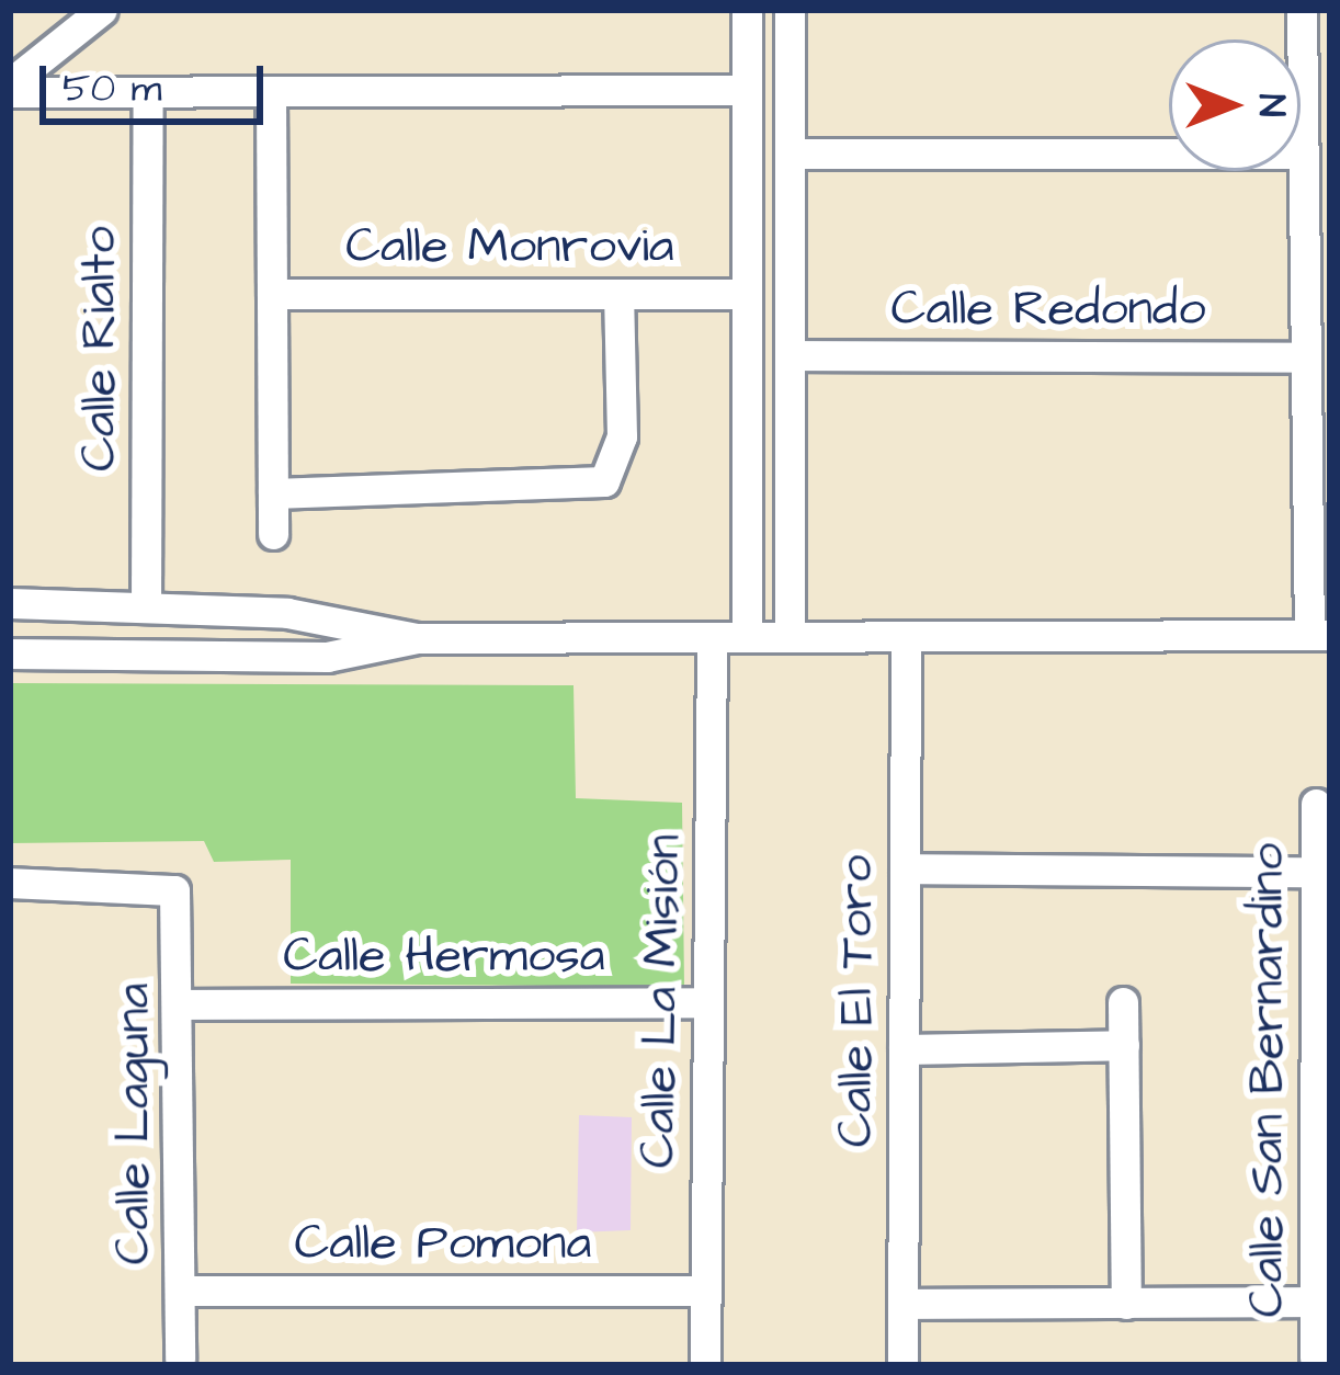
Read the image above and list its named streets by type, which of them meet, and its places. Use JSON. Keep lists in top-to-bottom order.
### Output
{
  "streets": {
    "street": [
      "Calle Monrovia",
      "Calle Redondo",
      "Calle Rialto",
      "Calle Hermosa",
      "Calle La Misión",
      "Calle El Toro",
      "Calle San Bernardino",
      "Calle Laguna",
      "Calle Pomona"
    ]
  },
  "crossings": [
    ["Calle Hermosa", "Calle La Misión"],
    ["Calle Hermosa", "Calle Laguna"],
    ["Calle La Misión", "Calle Pomona"],
    ["Calle Laguna", "Calle Pomona"]
  ],
  "scale_bar": "50 m",
  "north": "right"
}
